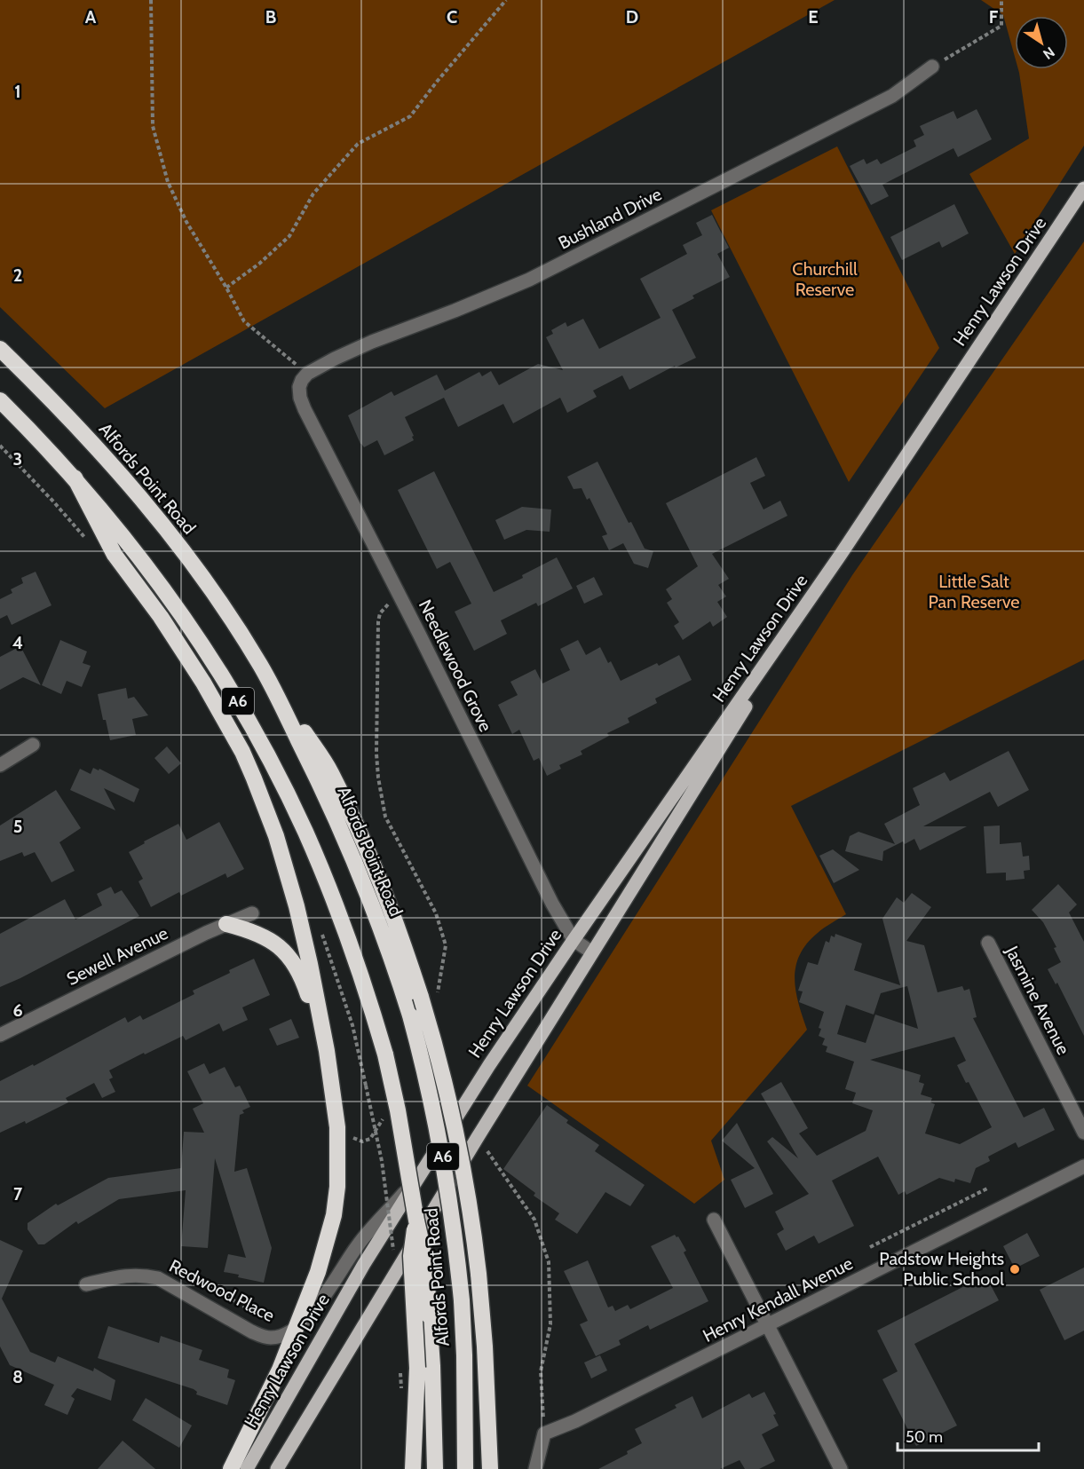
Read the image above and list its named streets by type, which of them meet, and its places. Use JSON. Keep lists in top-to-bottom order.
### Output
{
  "streets": {
    "highway": ["Alfords Point Road", "A6"],
    "main road": ["Henry Lawson Drive"],
    "street": [
      "Bushland Drive",
      "Needlewood Grove",
      "Sewell Avenue",
      "Jasmine Avenue",
      "Redwood Place",
      "Henry Kendall Avenue"
    ]
  },
  "crossings": [
    ["Bushland Drive", "Needlewood Grove"],
    ["Henry Lawson Drive", "Needlewood Grove"],
    ["Henry Lawson Drive", "Redwood Place"],
    ["Alfords Point Road", "A6"],
    ["A6", "Redwood Place"]
  ],
  "parks": ["Churchill Reserve", "Little Salt Pan Reserve"],
  "places": ["Padstow Heights Public School"],
  "scale_bar": "50 m",
  "north": "bottom right",
  "grid": {
    "columns": [
      "A",
      "B",
      "C",
      "D",
      "E",
      "F"
    ],
    "rows": [
      "1",
      "2",
      "3",
      "4",
      "5",
      "6",
      "7",
      "8"
    ]
  }
}
